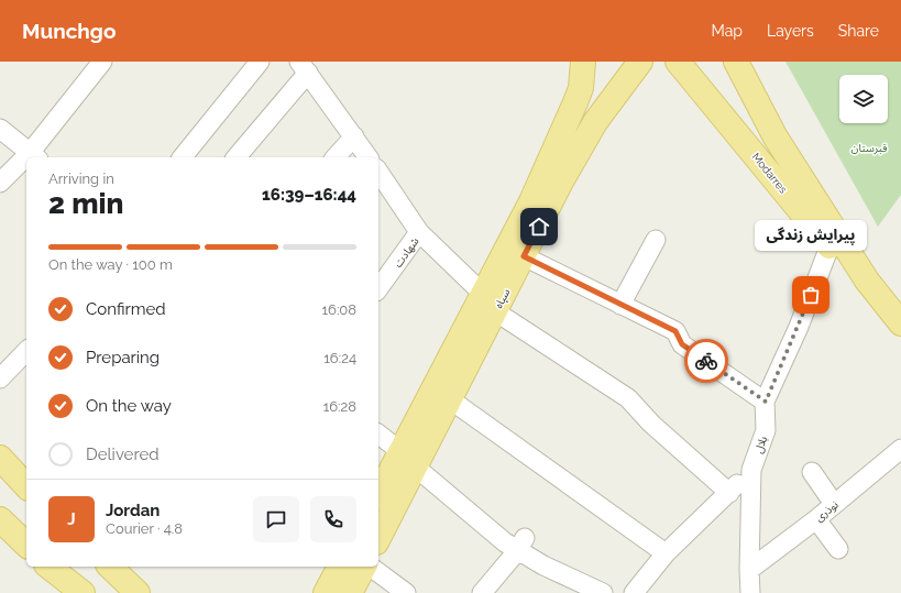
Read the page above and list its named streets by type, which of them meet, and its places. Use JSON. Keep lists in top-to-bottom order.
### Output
{
  "streets": {
    "main road": ["Modarres", "سپاه"],
    "street": ["شهادت", "بلال", "نوذری"]
  },
  "crossings": [
    ["Modarres", "بلال"],
    ["بلال", "نوذری"]
  ],
  "parks": ["قبرستان"],
  "places": ["پیرایش زندگی"],
  "page": {
    "header": "Munchgo",
    "nav": ["Map", "Layers", "Share"],
    "heading": ["2 min", "Arriving in", "16:39–16:44"],
    "panel": ["Jordan", "Courier · 4.8"],
    "bubble": "پیرایش زندگی",
    "bar": "On the way · 100 m",
    "list": [
      ["Confirmed", "16:08"],
      ["Preparing", "16:24"],
      ["On the way", "16:28"],
      "Delivered"
    ],
    "round": "J"
  }
}
